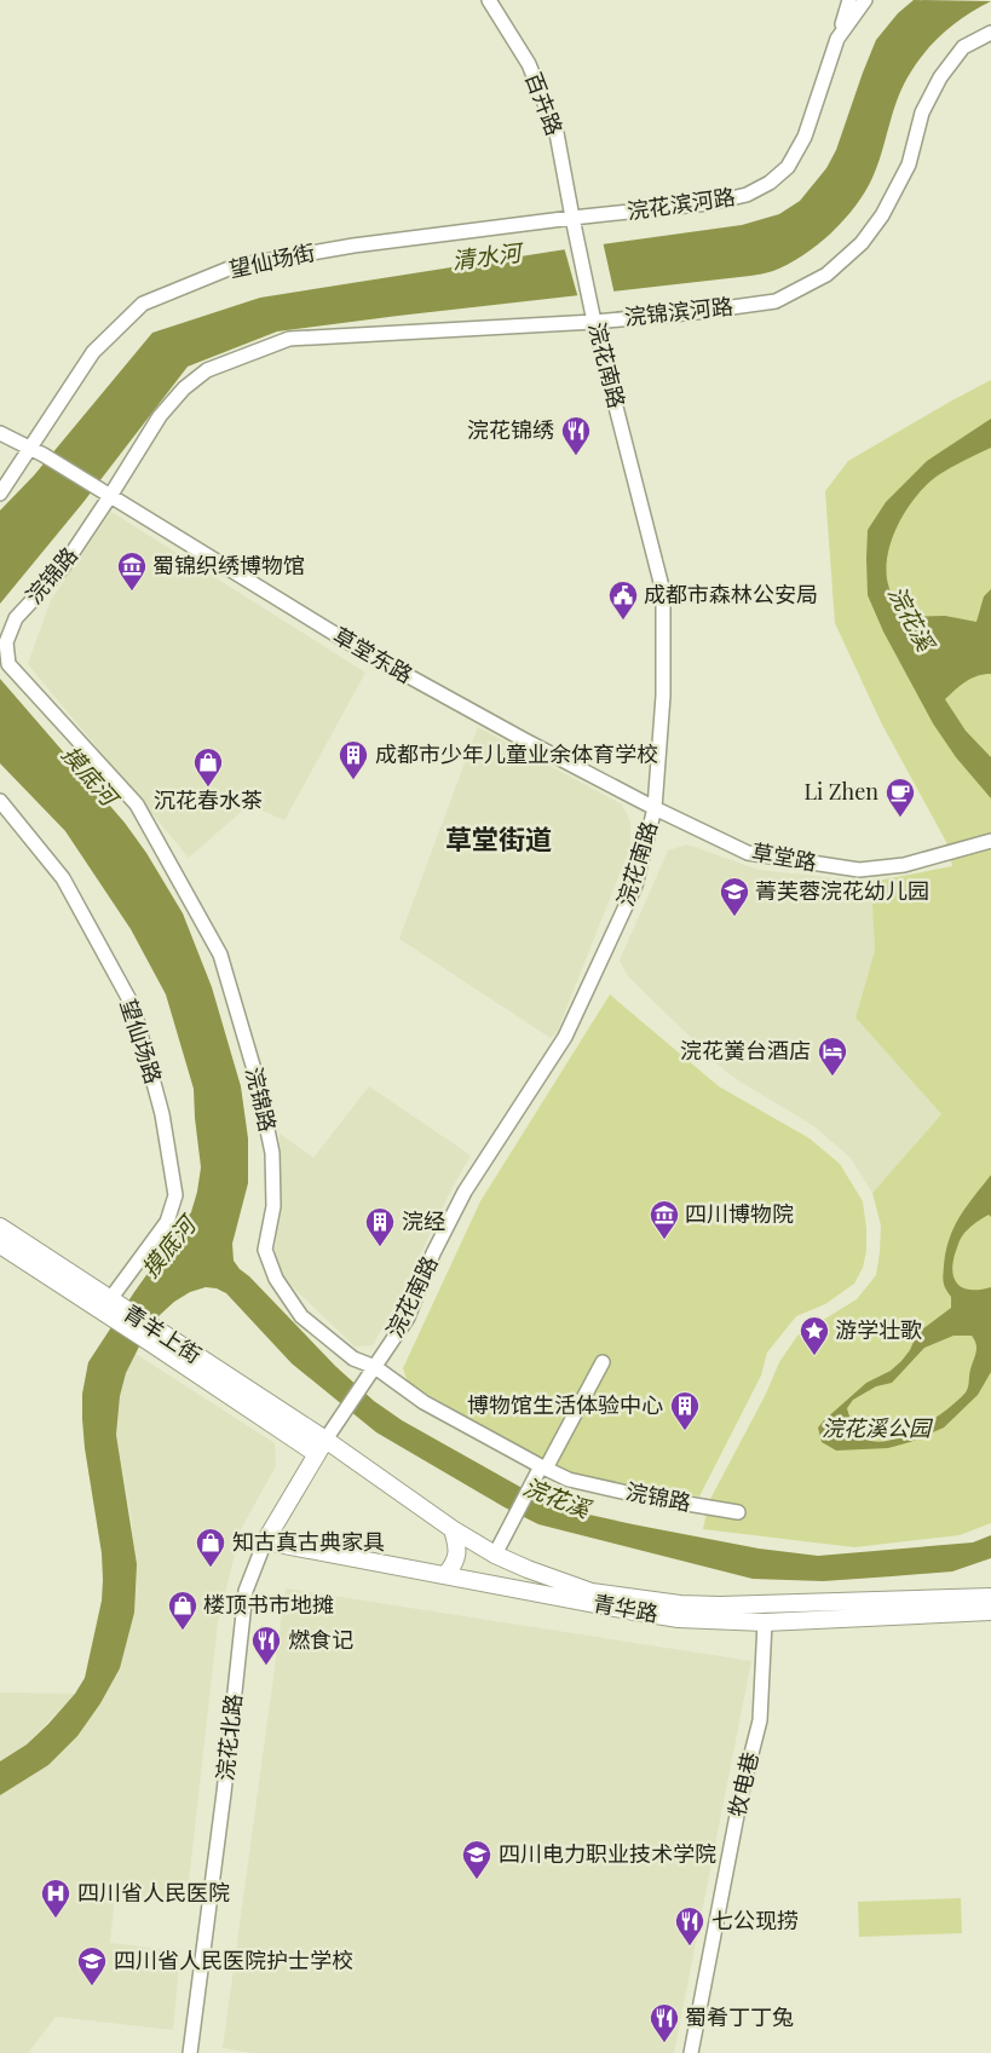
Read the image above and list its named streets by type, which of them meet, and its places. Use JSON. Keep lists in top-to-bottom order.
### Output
{
  "streets": {
    "main road": ["青羊上街", "青华路", "浣花北路"],
    "street": [
      "百卉路",
      "浣花滨河路",
      "望仙场街",
      "浣锦滨河路",
      "浣花南路",
      "浣锦路",
      "草堂东路",
      "草堂路",
      "望仙场路",
      "牧电巷"
    ]
  },
  "crossings": [
    ["百卉路", "浣花滨河路"],
    ["百卉路", "望仙场街"],
    ["百卉路", "浣花南路"],
    ["浣花滨河路", "望仙场街"],
    ["浣花滨河路", "浣花南路"],
    ["望仙场街", "浣花南路"],
    ["望仙场街", "草堂东路"],
    ["浣锦滨河路", "浣花南路"],
    ["浣锦滨河路", "浣锦路"],
    ["浣锦滨河路", "草堂东路"],
    ["浣花南路", "浣锦路"],
    ["浣花南路", "草堂东路"],
    ["浣花南路", "草堂路"],
    ["浣花南路", "青羊上街"],
    ["浣花南路", "青华路"],
    ["浣花南路", "浣花北路"],
    ["浣锦路", "草堂东路"],
    ["草堂东路", "草堂路"],
    ["望仙场路", "青羊上街"],
    ["青羊上街", "青华路"],
    ["青羊上街", "浣花北路"],
    ["青华路", "浣花北路"],
    ["青华路", "牧电巷"]
  ],
  "districts": ["草堂街道"],
  "water": ["清水河", "浣花溪", "摸底河"],
  "parks": ["浣花溪公园"],
  "places": {
    "restaurant": [
      "浣花锦绣",
      "燃食记",
      "七公现捞",
      "蜀肴丁丁兔"
    ],
    "museum": ["蜀锦织绣博物馆", "四川博物院"],
    "public building": ["成都市森林公安局"],
    "building": ["成都市少年儿童业余体育学校", "浣经", "博物馆生活体验中心"],
    "shop": ["沉花春水茶", "知古真古典家具", "楼顶书市地摊"],
    "cafe": ["Li Zhen"],
    "school or university": ["菁芙蓉浣花幼儿园", "四川电力职业技术学院", "四川省人民医院护士学校"],
    "hotel": ["浣花黉台酒店"],
    "place": ["游学壮歌"],
    "hospital": ["四川省人民医院"]
  }
}
